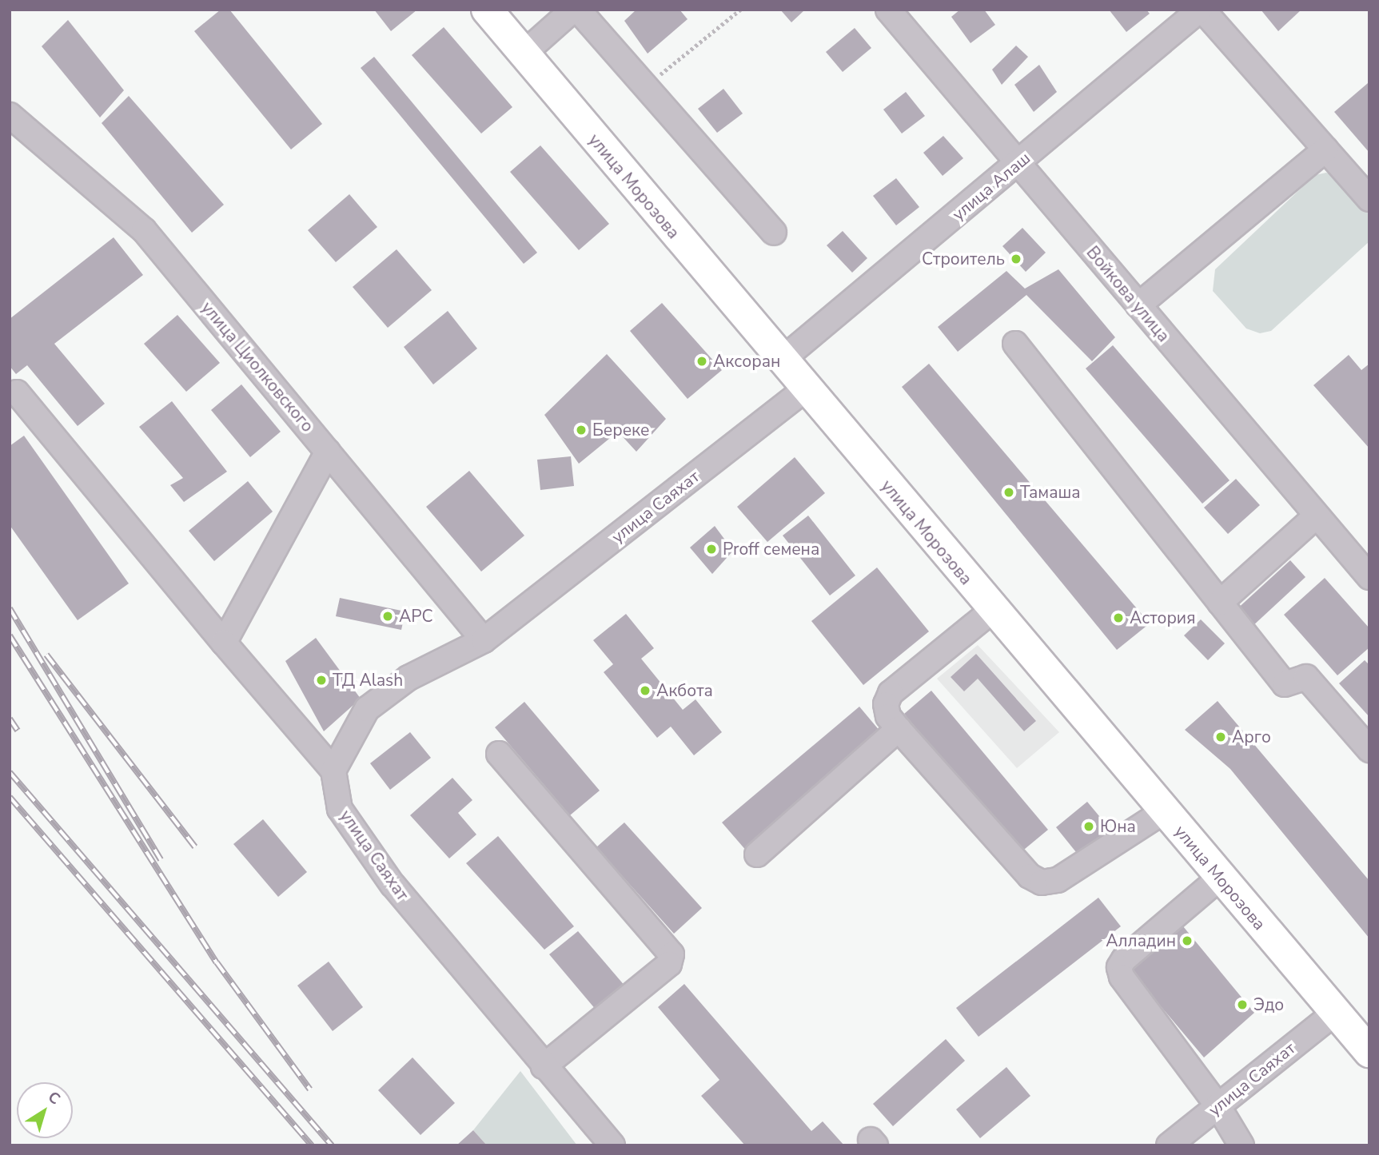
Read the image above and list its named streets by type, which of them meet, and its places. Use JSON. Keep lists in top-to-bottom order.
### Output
{
  "streets": {
    "main road": ["улица Морозова"],
    "street": [
      "улица Алаш",
      "Войкова улица",
      "улица Циолковского",
      "улица Саяхат"
    ]
  },
  "crossings": [
    ["улица Морозова", "улица Алаш"],
    ["улица Морозова", "улица Саяхат"],
    ["улица Алаш", "Войкова улица"],
    ["улица Циолковского", "улица Саяхат"]
  ],
  "places": [
    "Строитель",
    "Аксоран",
    "Береке",
    "Тамаша",
    "Proff семена",
    "АРС",
    "Астория",
    "ТД Alash",
    "Акбота",
    "Арго",
    "Юна",
    "Алладин",
    "Эдо"
  ],
  "north": "top right"
}
